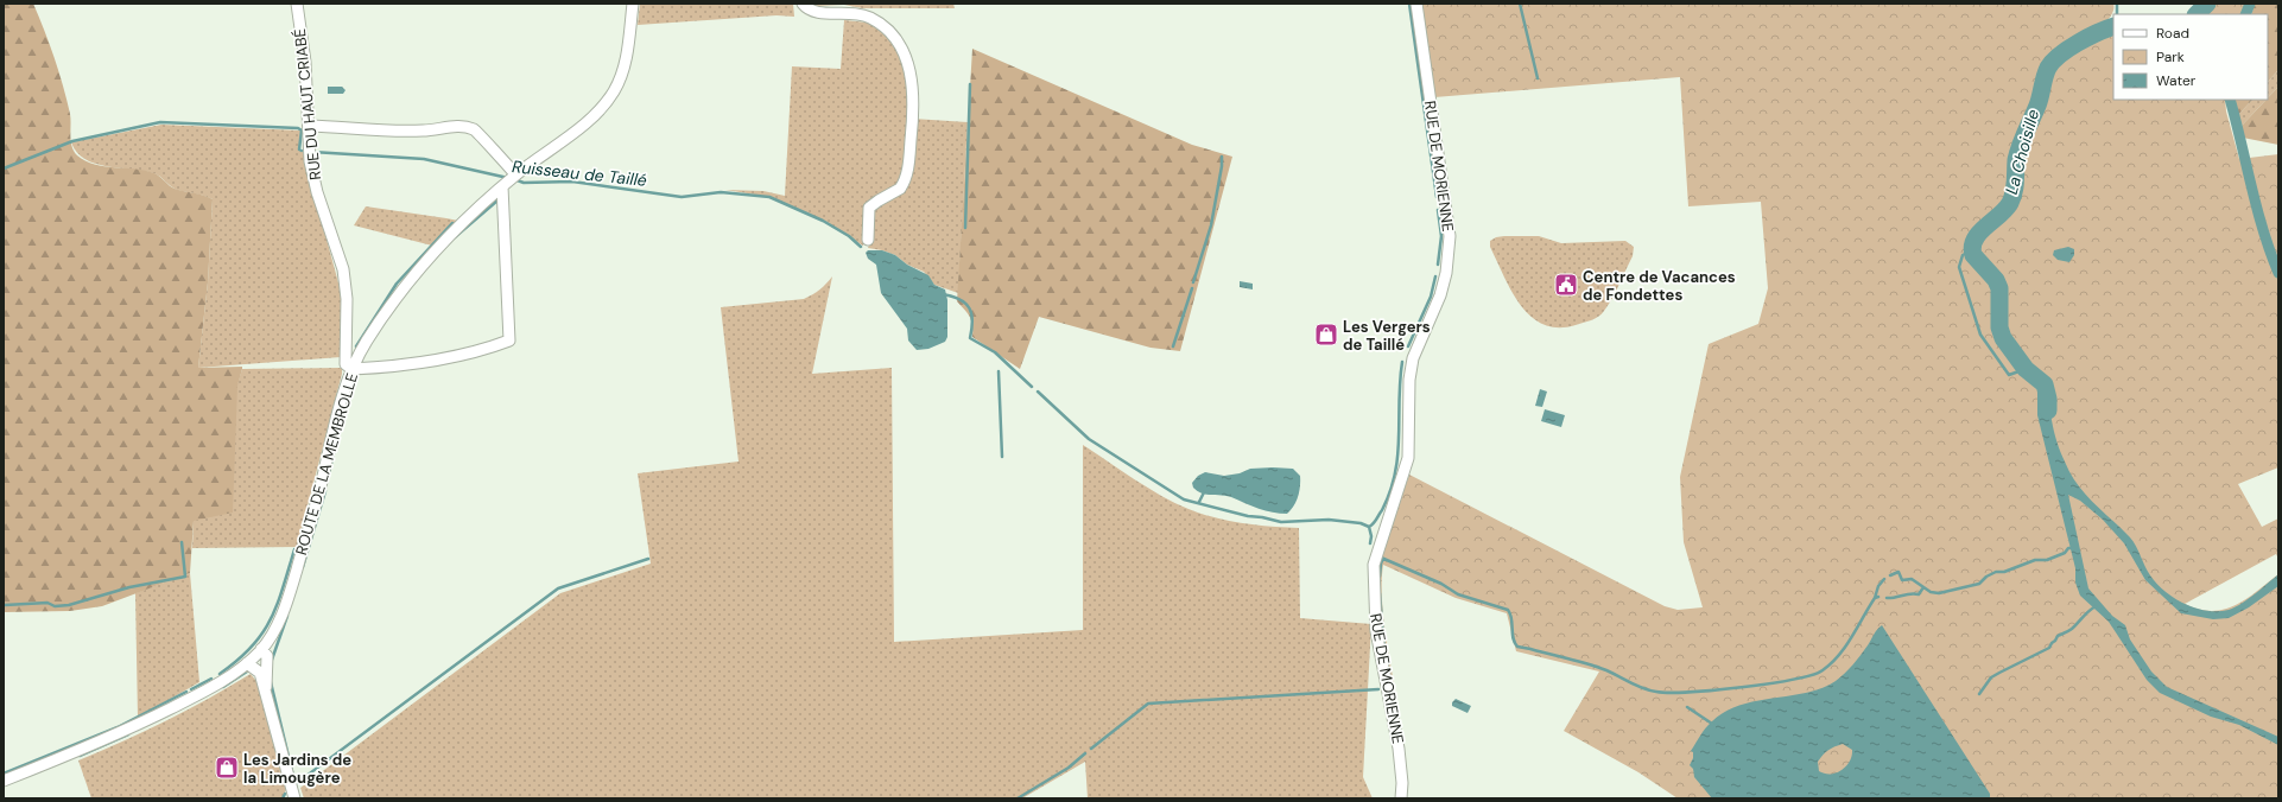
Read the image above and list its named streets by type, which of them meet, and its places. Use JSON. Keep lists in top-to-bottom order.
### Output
{
  "streets": {
    "street": ["RUE DU HAUT CRIABÉ", "RUE DE MORIENNE", "ROUTE DE LA MEMBROLLE"]
  },
  "crossings": [
    ["RUE DU HAUT CRIABÉ", "ROUTE DE LA MEMBROLLE"]
  ],
  "water": ["La Choisille", "Ruisseau de Taillé"],
  "places": {
    "public building": ["Centre de Vacances de Fondettes"],
    "shop": ["Les Vergers de Taillé", "Les Jardins de la Limougère"]
  },
  "legend": ["Road", "Park", "Water"]
}
